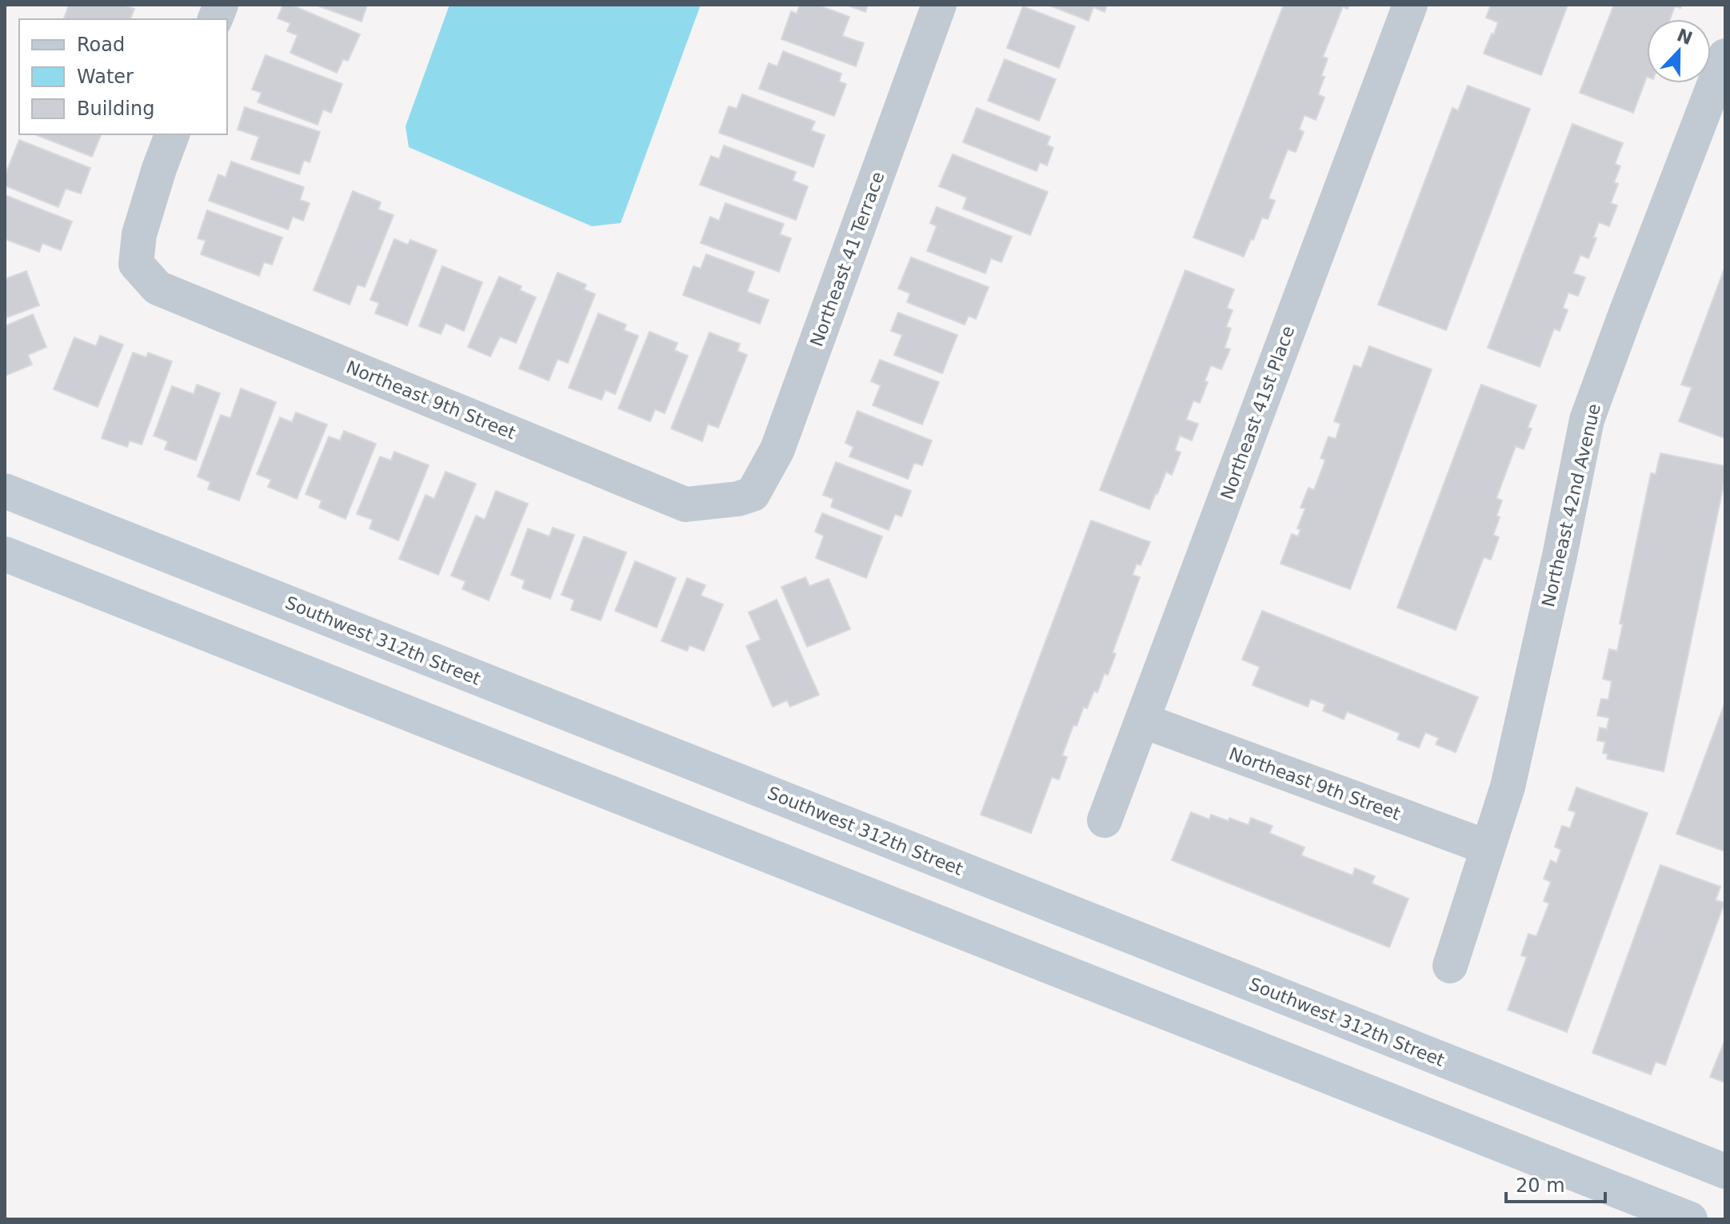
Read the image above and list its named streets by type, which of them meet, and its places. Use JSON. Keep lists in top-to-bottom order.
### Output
{
  "streets": {
    "main road": ["Southwest 312th Street"],
    "street": [
      "Northeast 41 Terrace",
      "Northeast 9th Street",
      "Northeast 41st Place",
      "Northeast 42nd Avenue"
    ]
  },
  "crossings": [
    ["Northeast 41 Terrace", "Northeast 9th Street"],
    ["Northeast 9th Street", "Northeast 41st Place"],
    ["Northeast 9th Street", "Northeast 42nd Avenue"]
  ],
  "legend": ["Road", "Water", "Building"],
  "scale_bar": "20 m",
  "north": "top"
}
